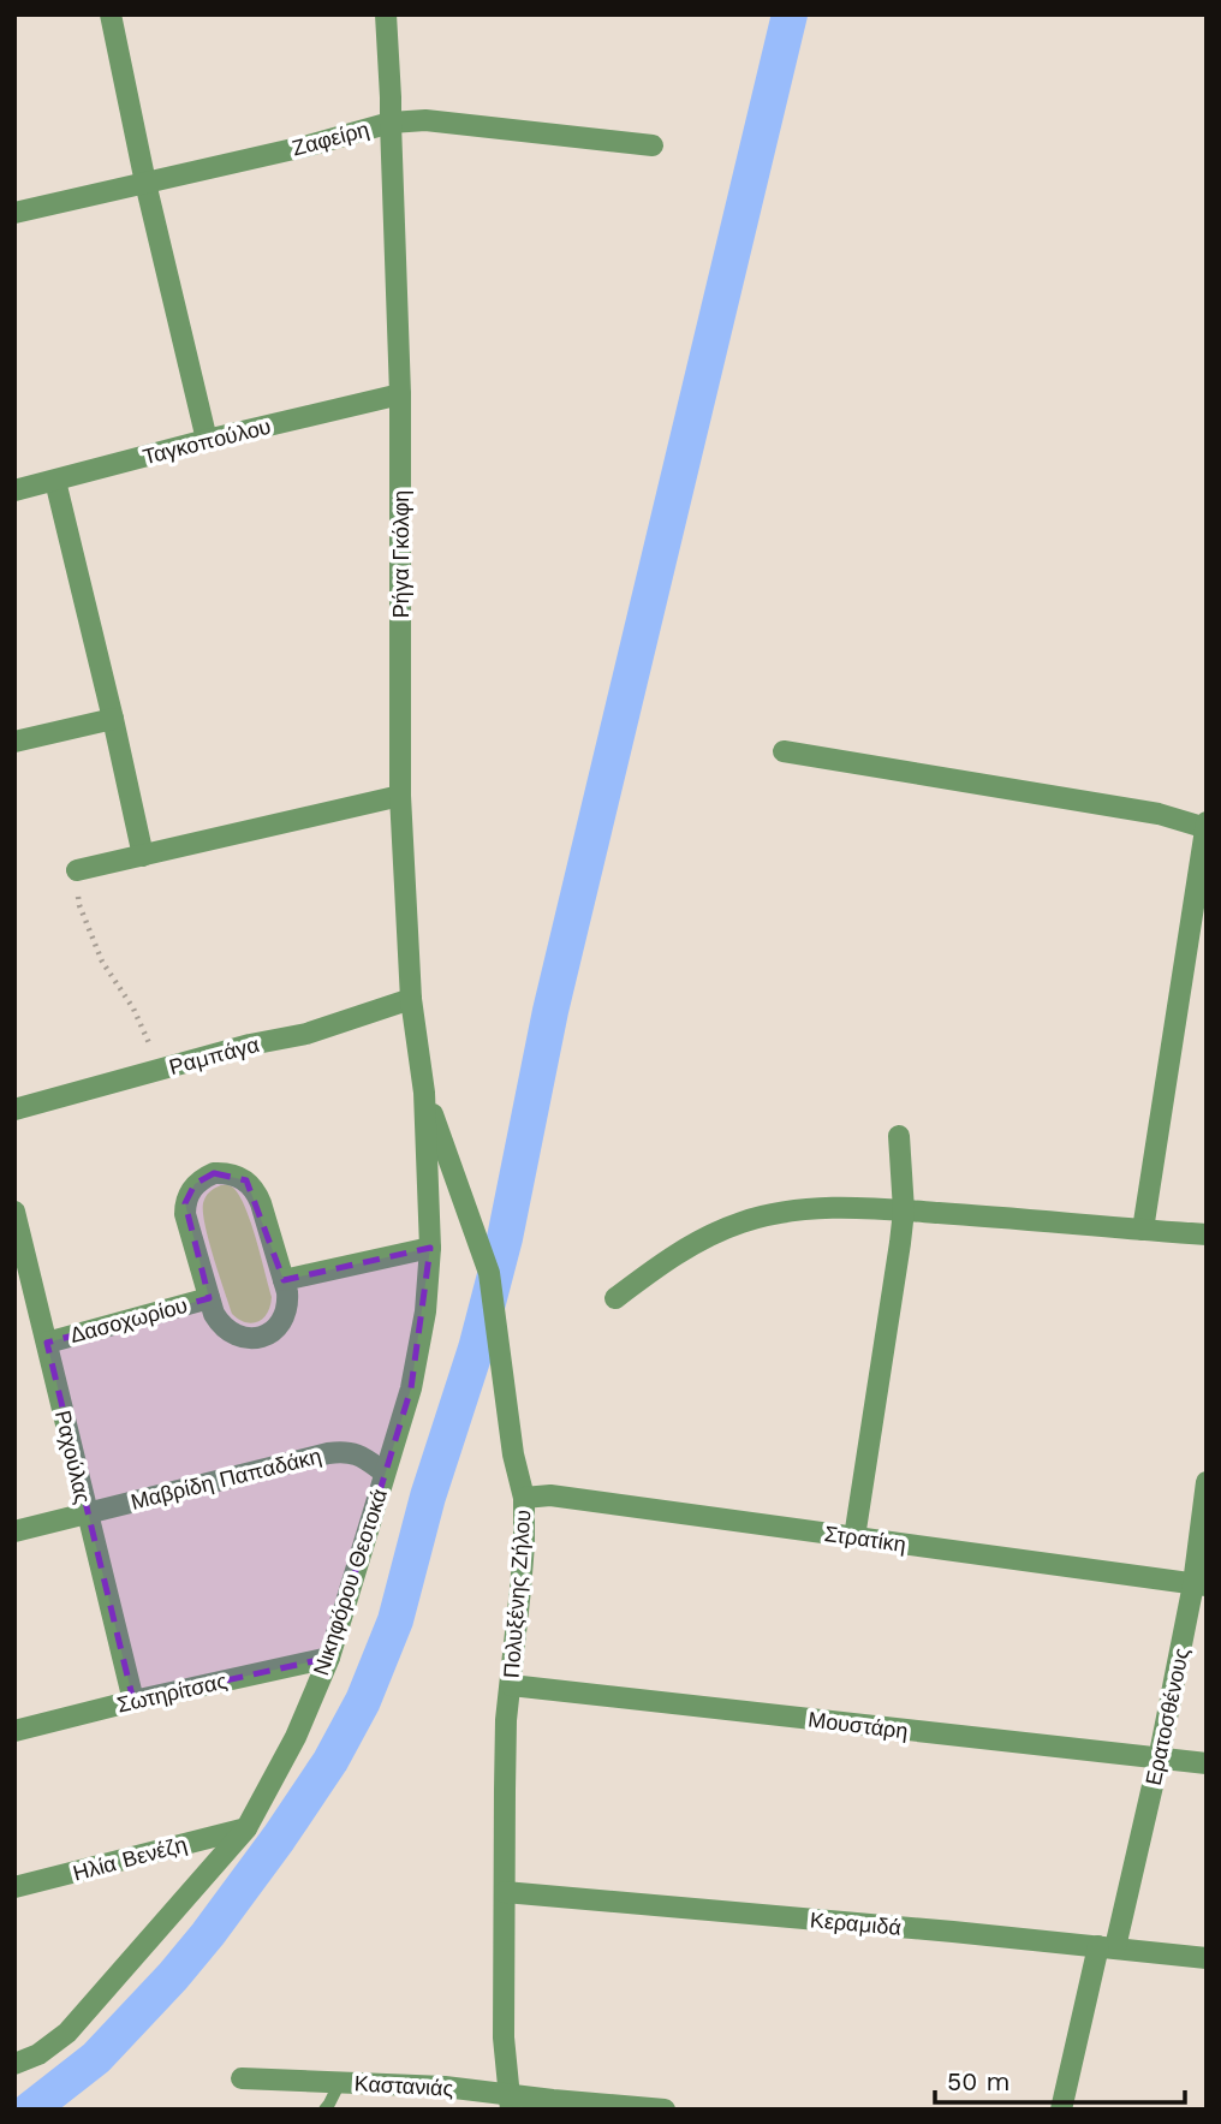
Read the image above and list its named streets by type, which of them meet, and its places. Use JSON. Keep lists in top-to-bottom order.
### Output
{
  "streets": {
    "street": [
      "Ζαφείρη",
      "Ταγκοπούλου",
      "Ρήγα Γκόλφη",
      "Ραμπάγα",
      "Δασοχωρίου",
      "Ραχούλας",
      "Μαβρίδη Παπαδάκη",
      "Στρατίκη",
      "Νικηφόρου Θεοτοκά",
      "Πολυξένης Ζήλου",
      "Σωτηρίτσας",
      "Ερατοσθένους",
      "Μουστάρη",
      "Ηλία Βενέζη",
      "Κεραμιδά",
      "Καστανιάς"
    ]
  },
  "crossings": [
    ["Ζαφείρη", "Ρήγα Γκόλφη"],
    ["Ταγκοπούλου", "Ρήγα Γκόλφη"],
    ["Ρήγα Γκόλφη", "Ραμπάγα"],
    ["Ρήγα Γκόλφη", "Νικηφόρου Θεοτοκά"],
    ["Ρήγα Γκόλφη", "Πολυξένης Ζήλου"],
    ["Δασοχωρίου", "Ραχούλας"],
    ["Ραχούλας", "Μαβρίδη Παπαδάκη"],
    ["Ραχούλας", "Σωτηρίτσας"],
    ["Μαβρίδη Παπαδάκη", "Νικηφόρου Θεοτοκά"],
    ["Στρατίκη", "Πολυξένης Ζήλου"],
    ["Στρατίκη", "Ερατοσθένους"],
    ["Νικηφόρου Θεοτοκά", "Πολυξένης Ζήλου"],
    ["Νικηφόρου Θεοτοκά", "Σωτηρίτσας"],
    ["Νικηφόρου Θεοτοκά", "Ηλία Βενέζη"],
    ["Πολυξένης Ζήλου", "Μουστάρη"],
    ["Πολυξένης Ζήλου", "Κεραμιδά"],
    ["Πολυξένης Ζήλου", "Καστανιάς"],
    ["Ερατοσθένους", "Μουστάρη"],
    ["Ερατοσθένους", "Κεραμιδά"]
  ],
  "scale_bar": "50 m"
}
